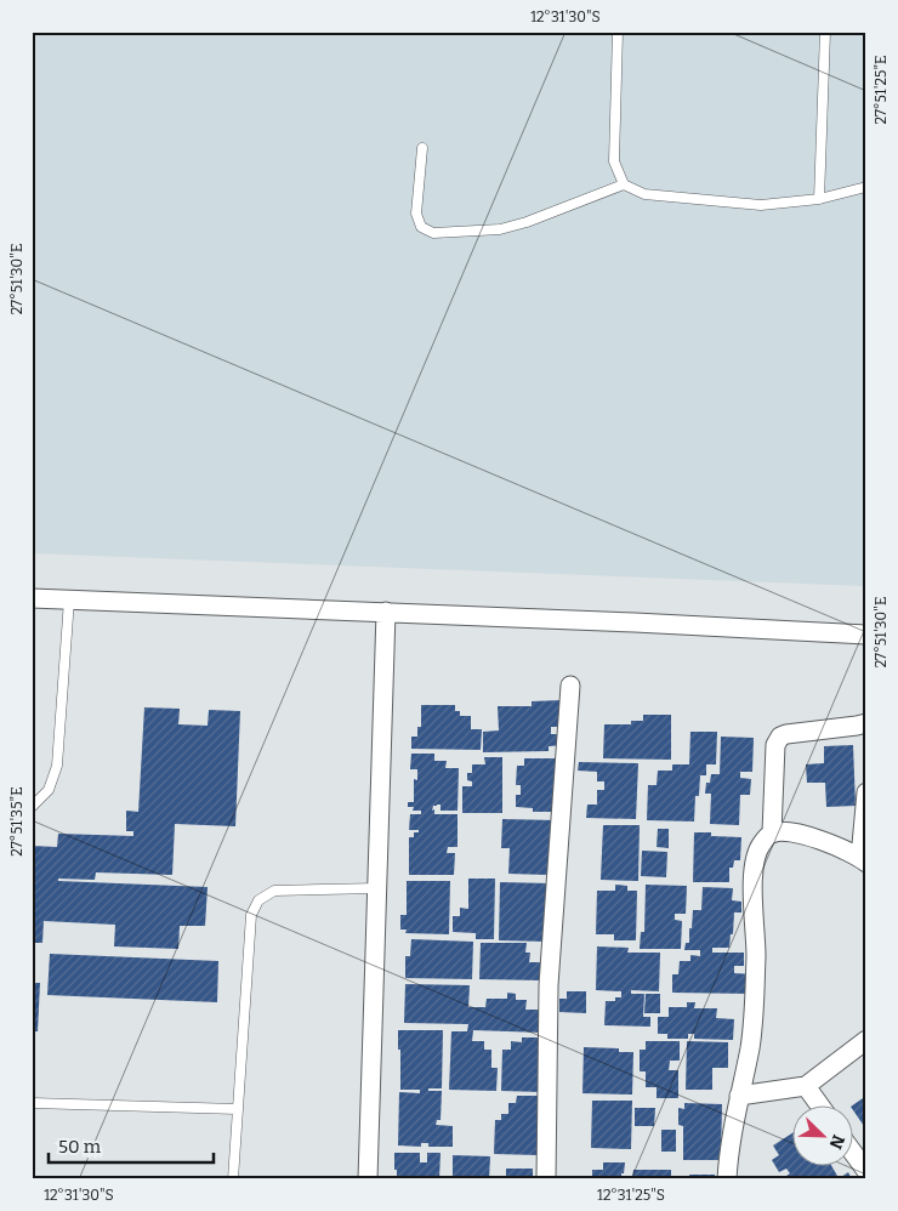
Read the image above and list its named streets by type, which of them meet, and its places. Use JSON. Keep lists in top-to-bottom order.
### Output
{
  "scale_bar": "50 m",
  "north": "bottom right",
  "coordinates": [
    "12°31'30\"S",
    "27°51'25\"E",
    "27°51'30\"E",
    "27°51'35\"E",
    "12°31'25\"S"
  ]
}
